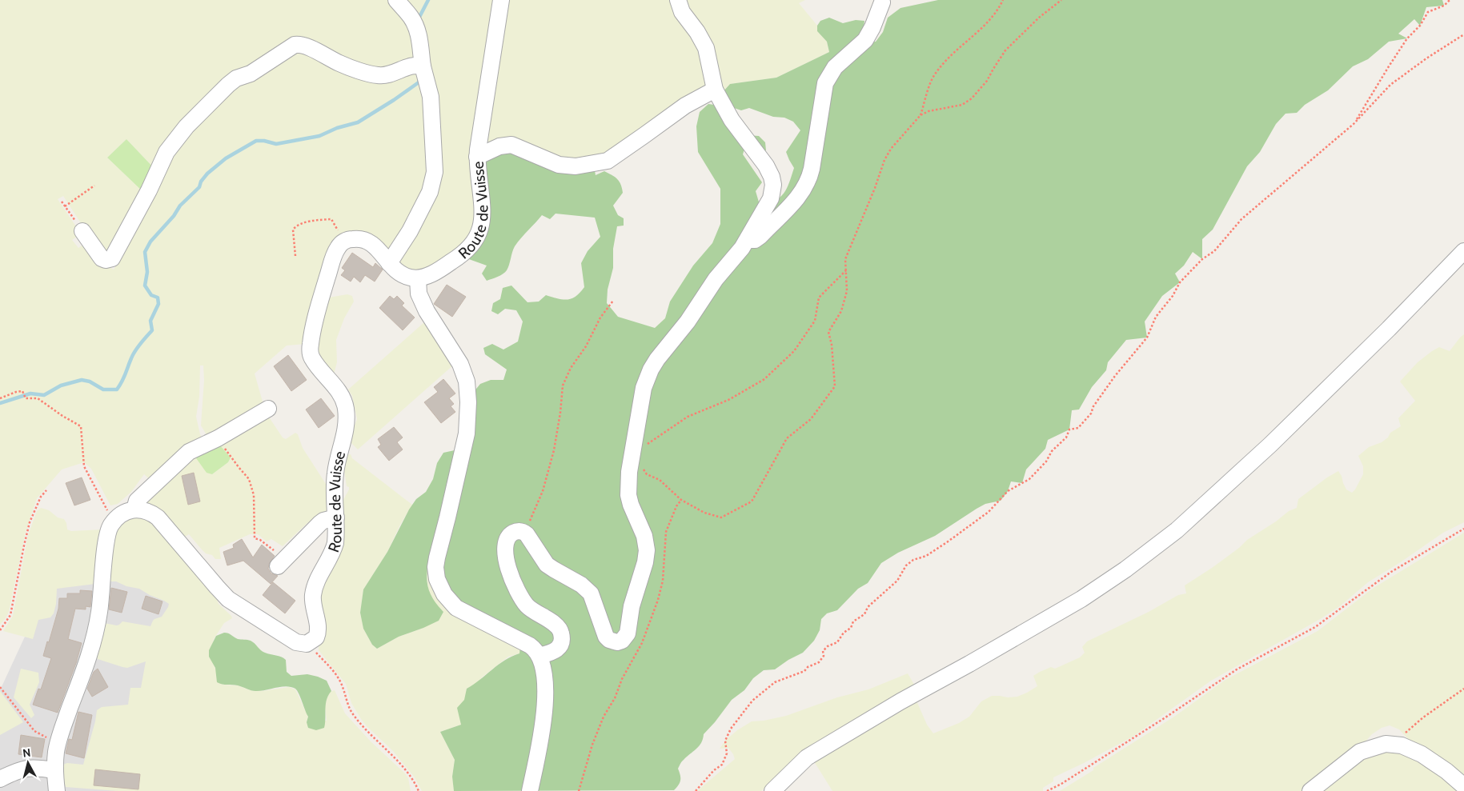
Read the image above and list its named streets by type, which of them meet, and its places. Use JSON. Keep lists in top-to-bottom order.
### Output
{
  "streets": {
    "street": ["Route de Vuisse"]
  },
  "north": "top"
}
